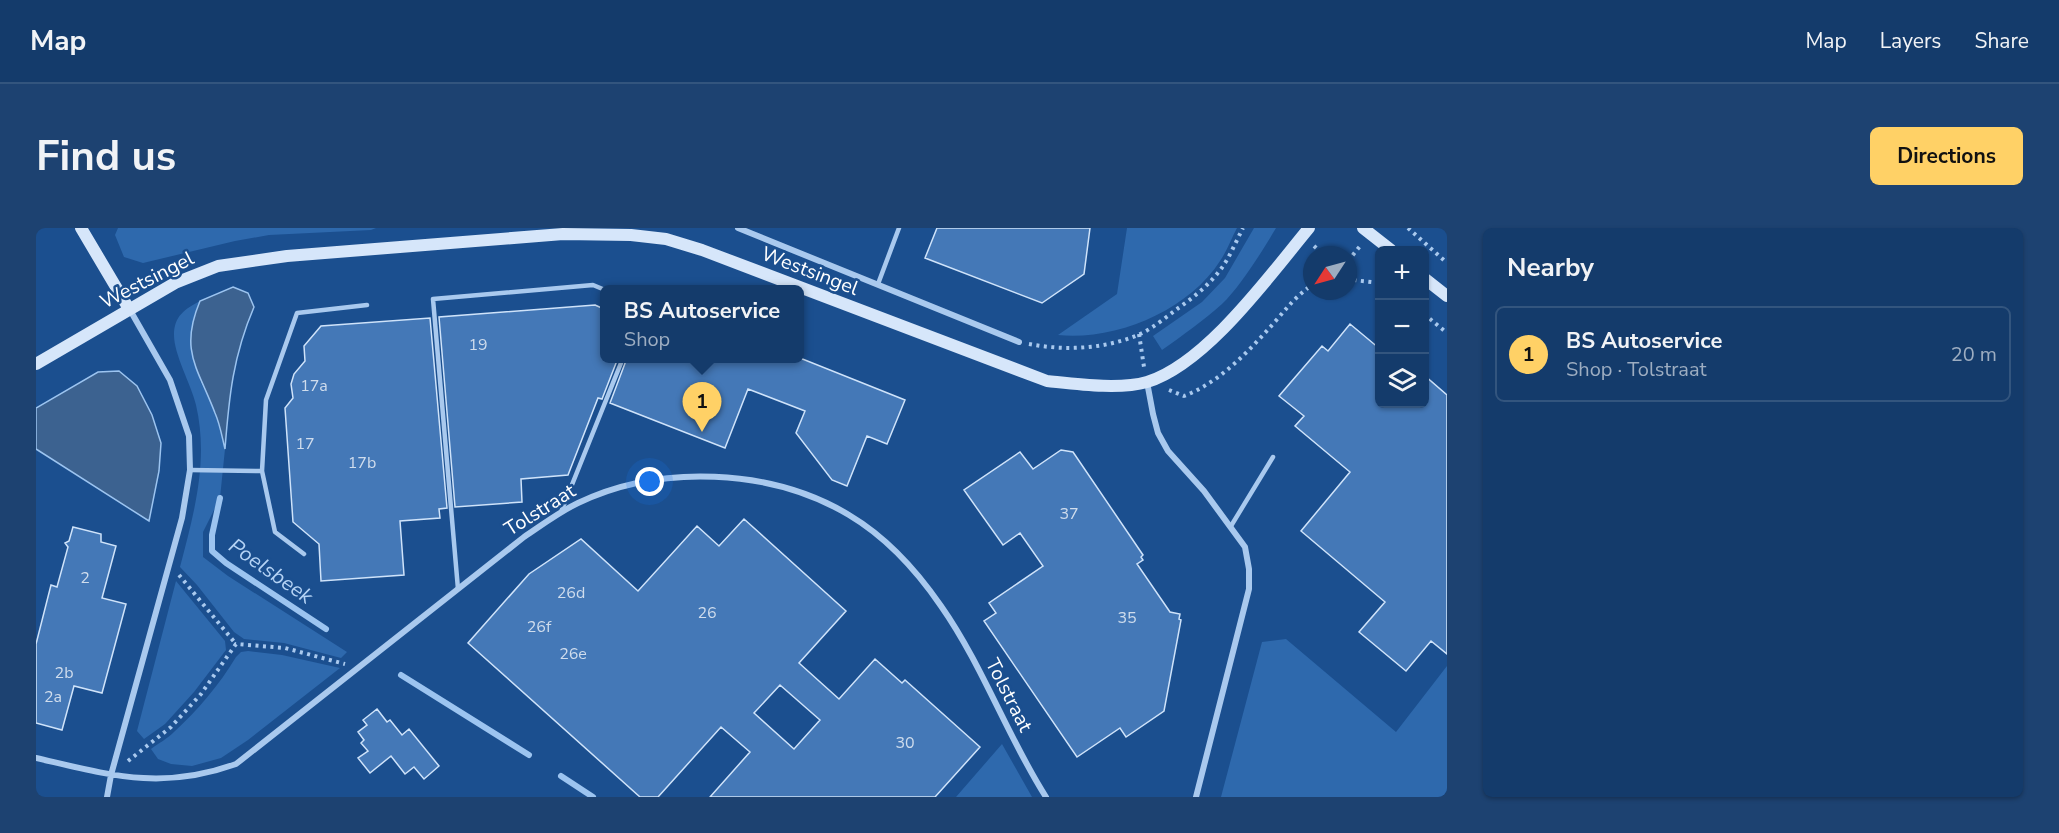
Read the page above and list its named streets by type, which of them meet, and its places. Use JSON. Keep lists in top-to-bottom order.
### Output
{
  "streets": {
    "main road": ["Westsingel"],
    "street": ["Tolstraat"]
  },
  "water": ["Poelsbeek"],
  "house_numbers": [
    "19",
    "17a",
    "17",
    "17b",
    "37",
    "2",
    "26d",
    "26",
    "35",
    "26f",
    "26e",
    "2b",
    "2a",
    "30"
  ],
  "north": "bottom left",
  "page": {
    "header": "Map",
    "nav": ["Map", "Layers", "Share"],
    "buttons": "Directions",
    "title": "Find us",
    "heading": "Nearby",
    "map_buttons": ["+", "−"],
    "popup": ["BS Autoservice", "Shop"],
    "list": [
      {
        "mark": "1",
        "name": "BS Autoservice",
        "note": "Shop · Tolstraat",
        "value": "20 m"
      }
    ],
    "pins": "1"
  }
}
